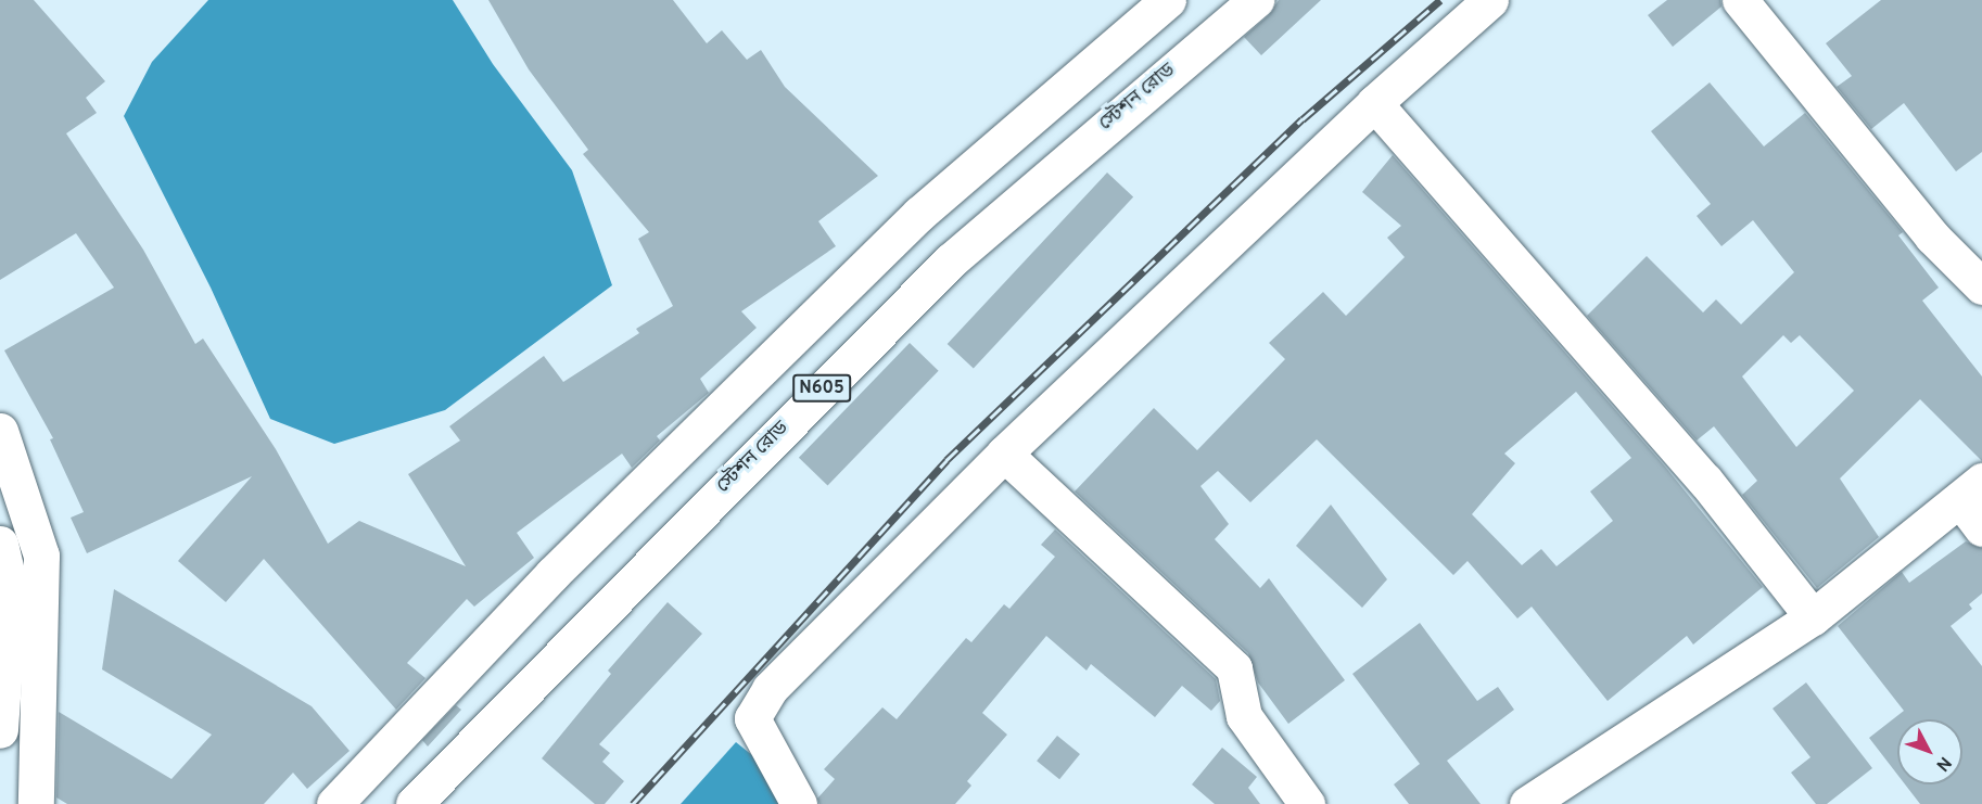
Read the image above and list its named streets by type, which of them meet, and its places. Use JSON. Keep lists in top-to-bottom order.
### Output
{
  "streets": {
    "main road": ["স্টেশন রোড", "N605"]
  },
  "north": "bottom right"
}
